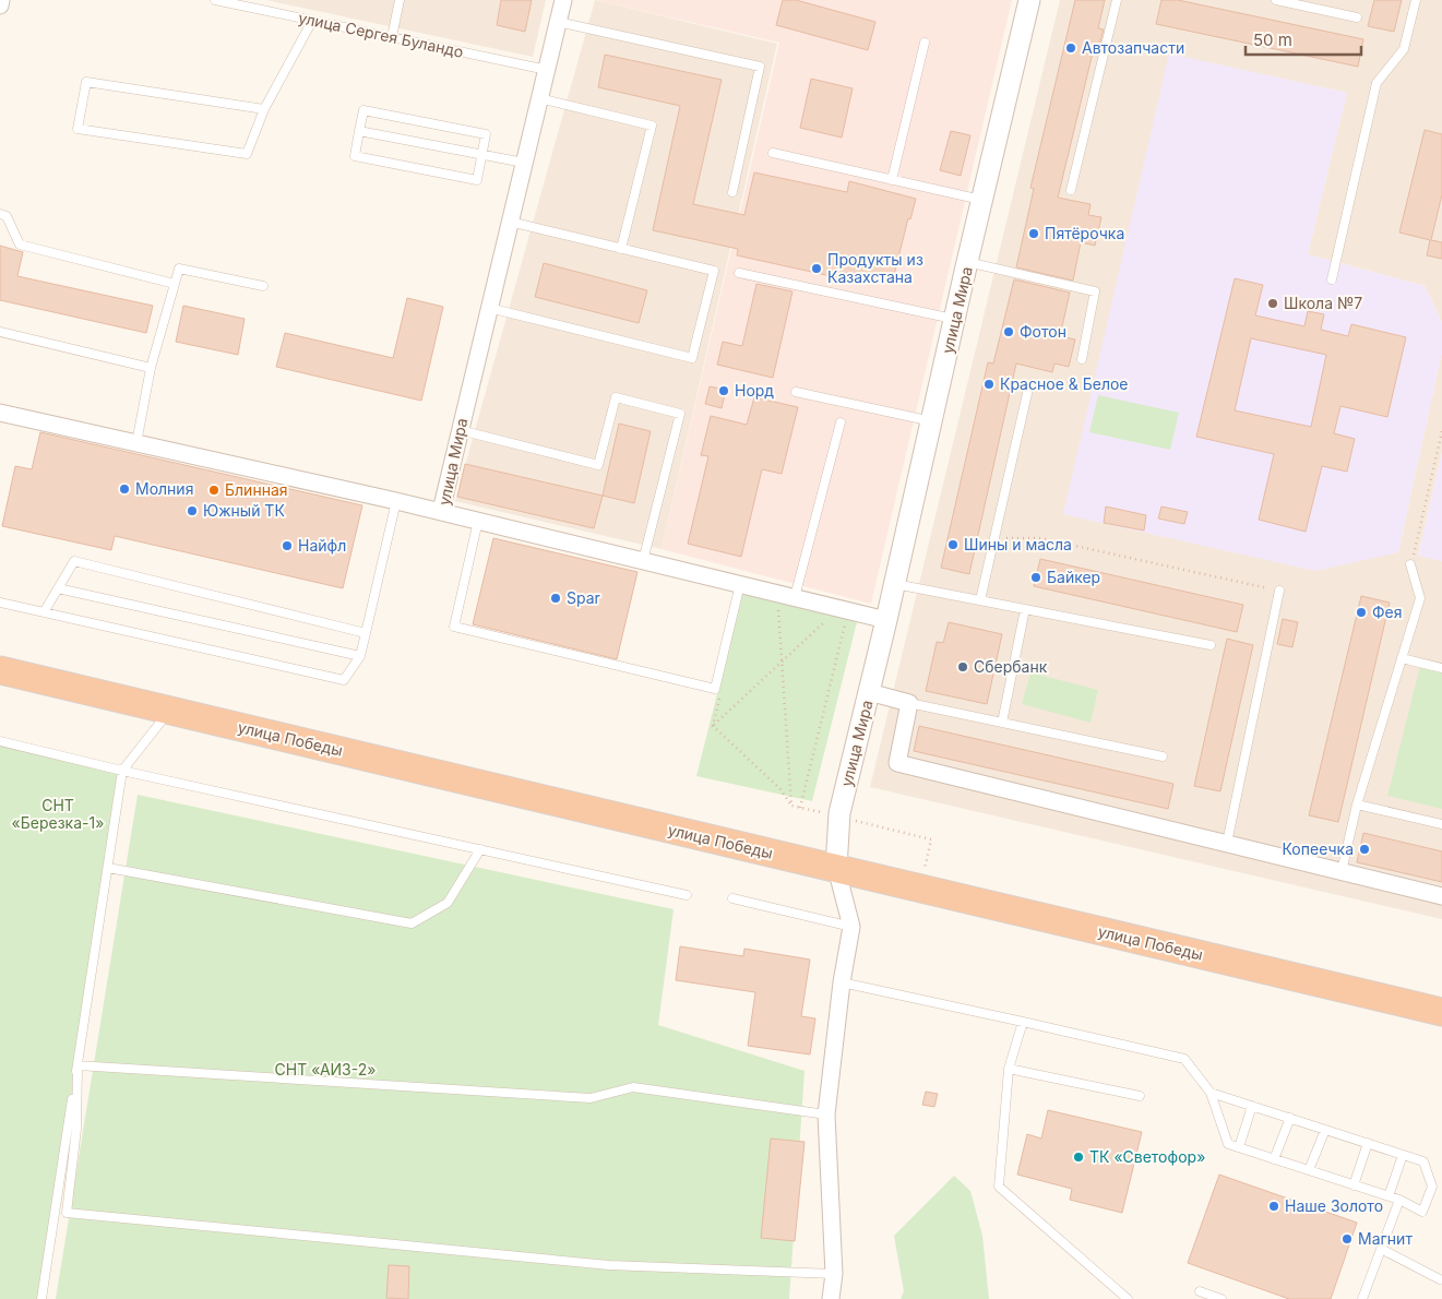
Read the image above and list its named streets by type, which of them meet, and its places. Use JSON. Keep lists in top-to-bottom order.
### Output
{
  "streets": {
    "highway": ["улица Победы"],
    "street": ["улица Мира"],
    "lane": ["улица Сергея Буландо"]
  },
  "crossings": [
    ["улица Сергея Буландо", "улица Мира"],
    ["улица Мира", "улица Победы"]
  ],
  "parks": ["СНТ «Березка-1»", "СНТ «АИЗ-2»"],
  "places": [
    "Автозапчасти",
    "Пятёрочка",
    "Продукты из Казахстана",
    "Школа №7",
    "Фотон",
    "Красное & Белое",
    "Норд",
    "Молния",
    "Блинная",
    "Южный ТК",
    "Шины и масла",
    "Найфл",
    "Байкер",
    "Spar",
    "Фея",
    "Сбербанк",
    "Копеечка",
    "ТК «Светофор»",
    "Наше Золото",
    "Магнит"
  ],
  "scale_bar": "50 m"
}
